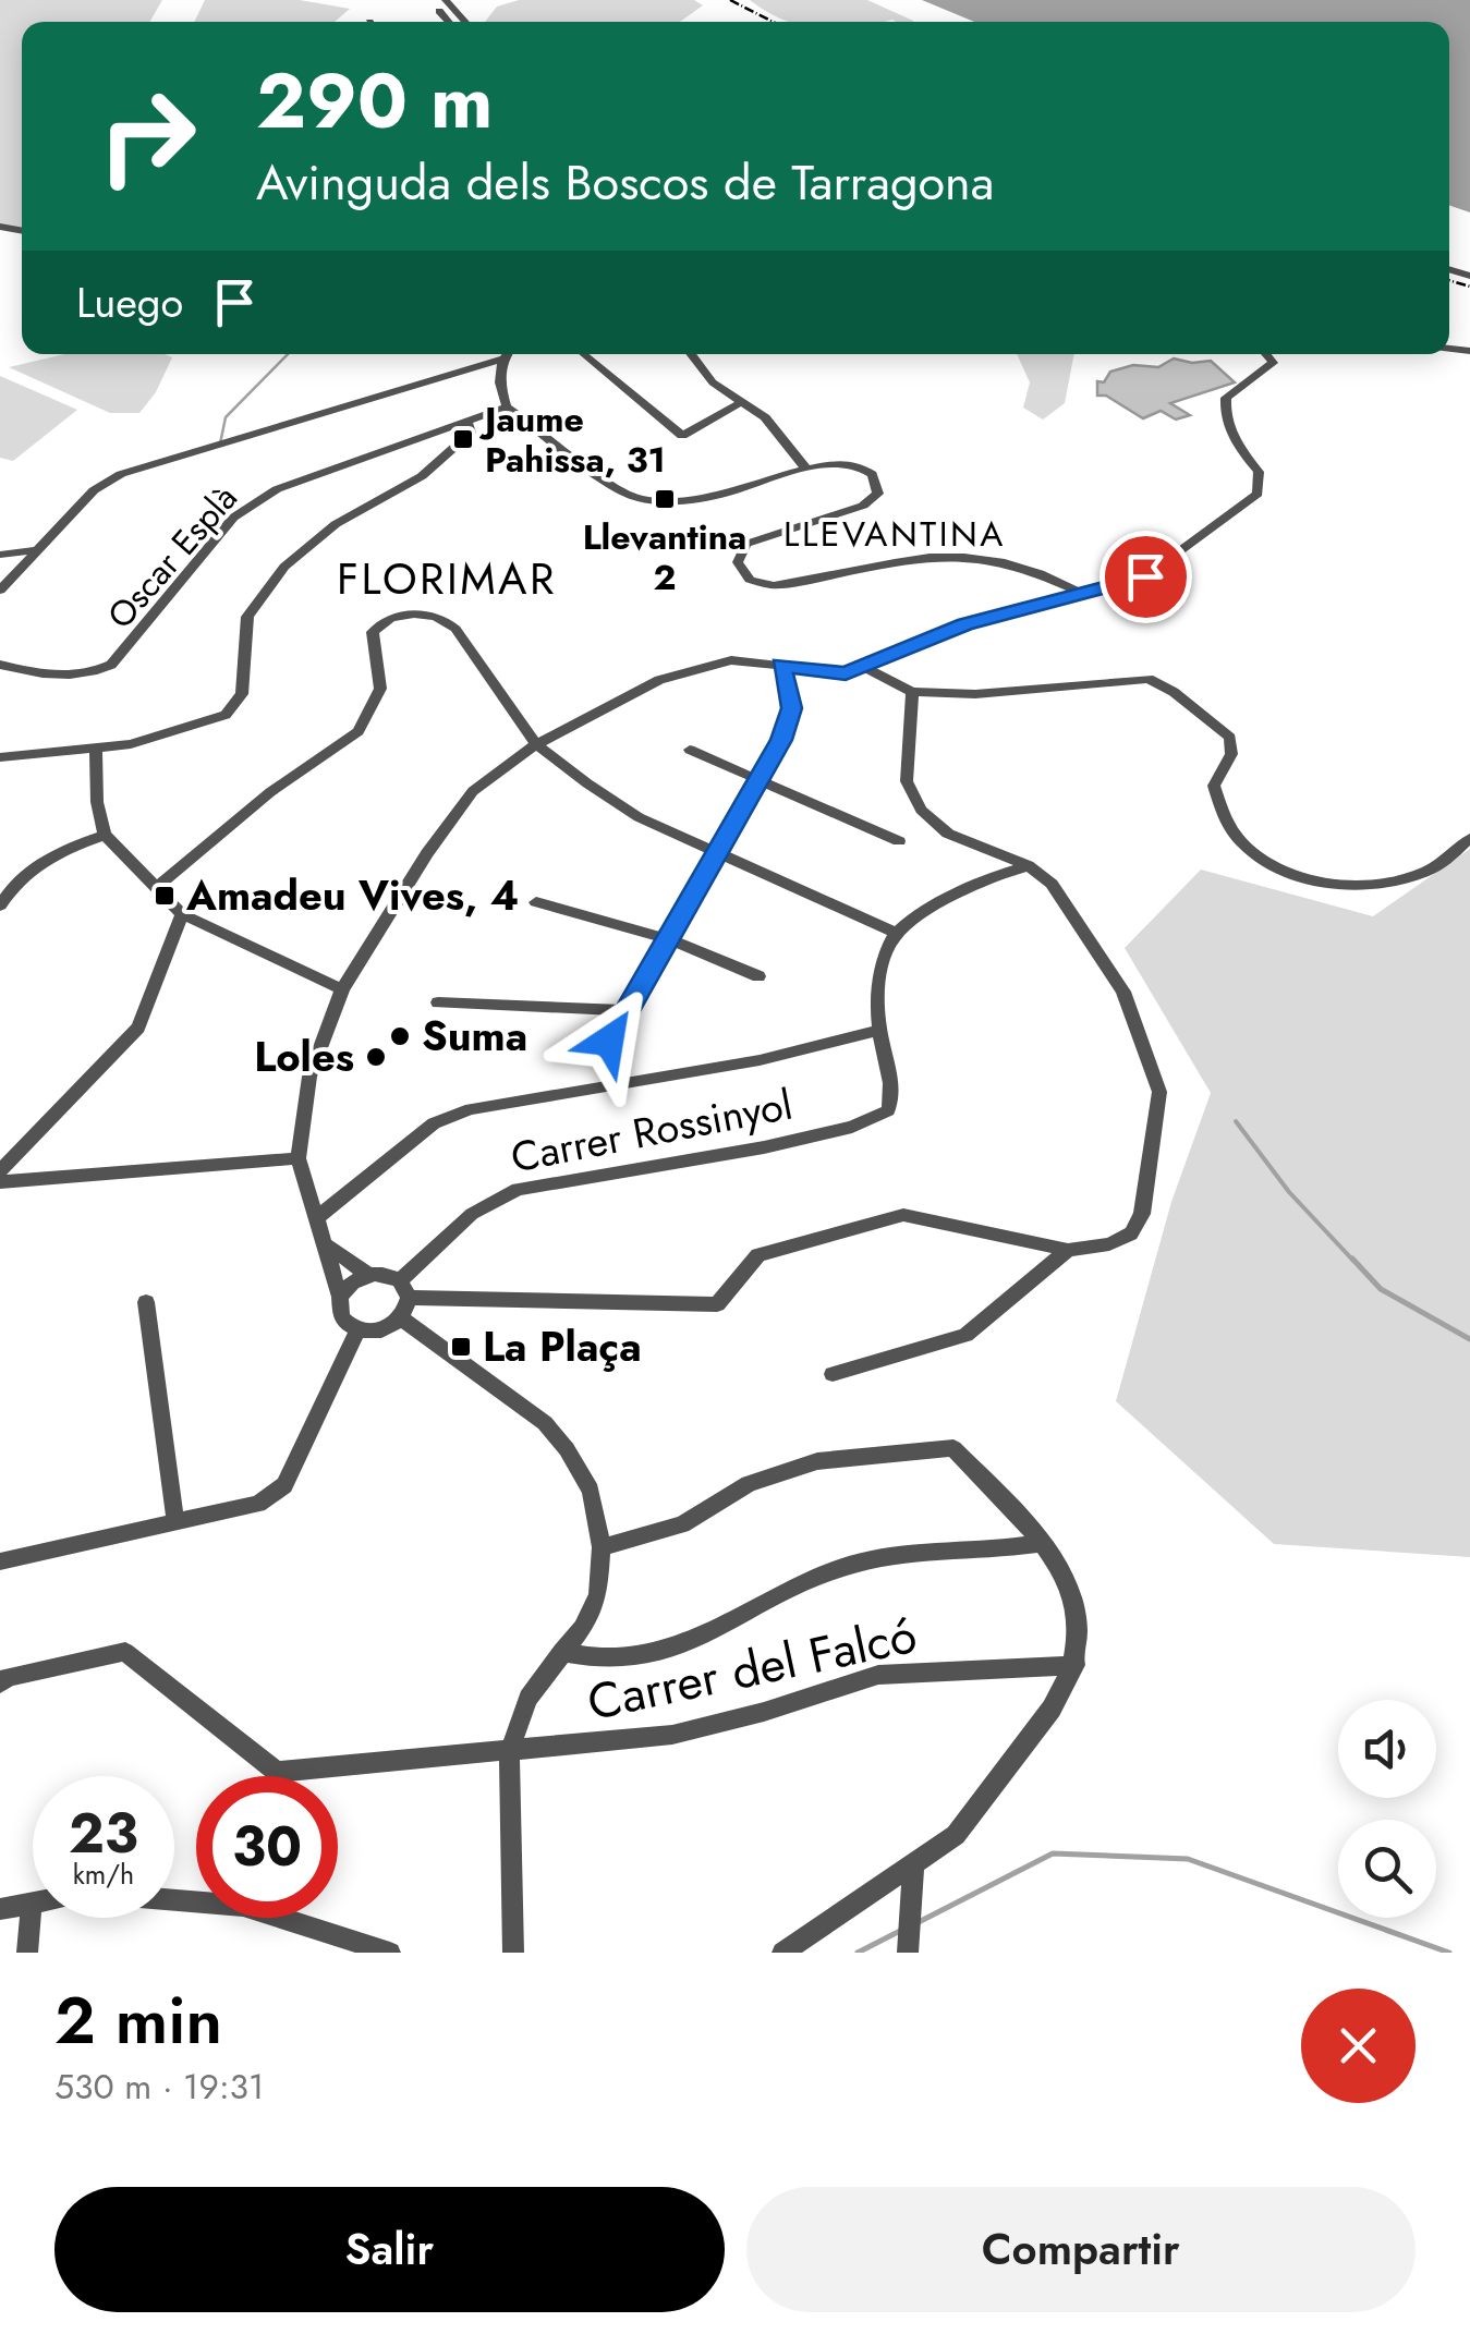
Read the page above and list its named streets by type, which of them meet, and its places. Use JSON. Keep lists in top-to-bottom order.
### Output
{
  "streets": {
    "street": ["Oscar Esplà", "Carrer Rossinyol", "Carrer del Falcó"]
  },
  "districts": ["LLEVANTINA", "FLORIMAR"],
  "places": {
    "transit": [
      "Jaume Pahissa, 31",
      "Llevantina 2",
      "Amadeu Vives, 4",
      "La Plaça"
    ],
    "other": ["Suma", "Loles"]
  },
  "page": {
    "turn": ["290 m", "Avinguda dels Boscos de Tarragona"],
    "then": "Luego",
    "speed": "23 km/h",
    "limit": "30",
    "heading": ["2 min", "530 m · 19:31"],
    "buttons": ["Salir", "Compartir"]
  }
}
